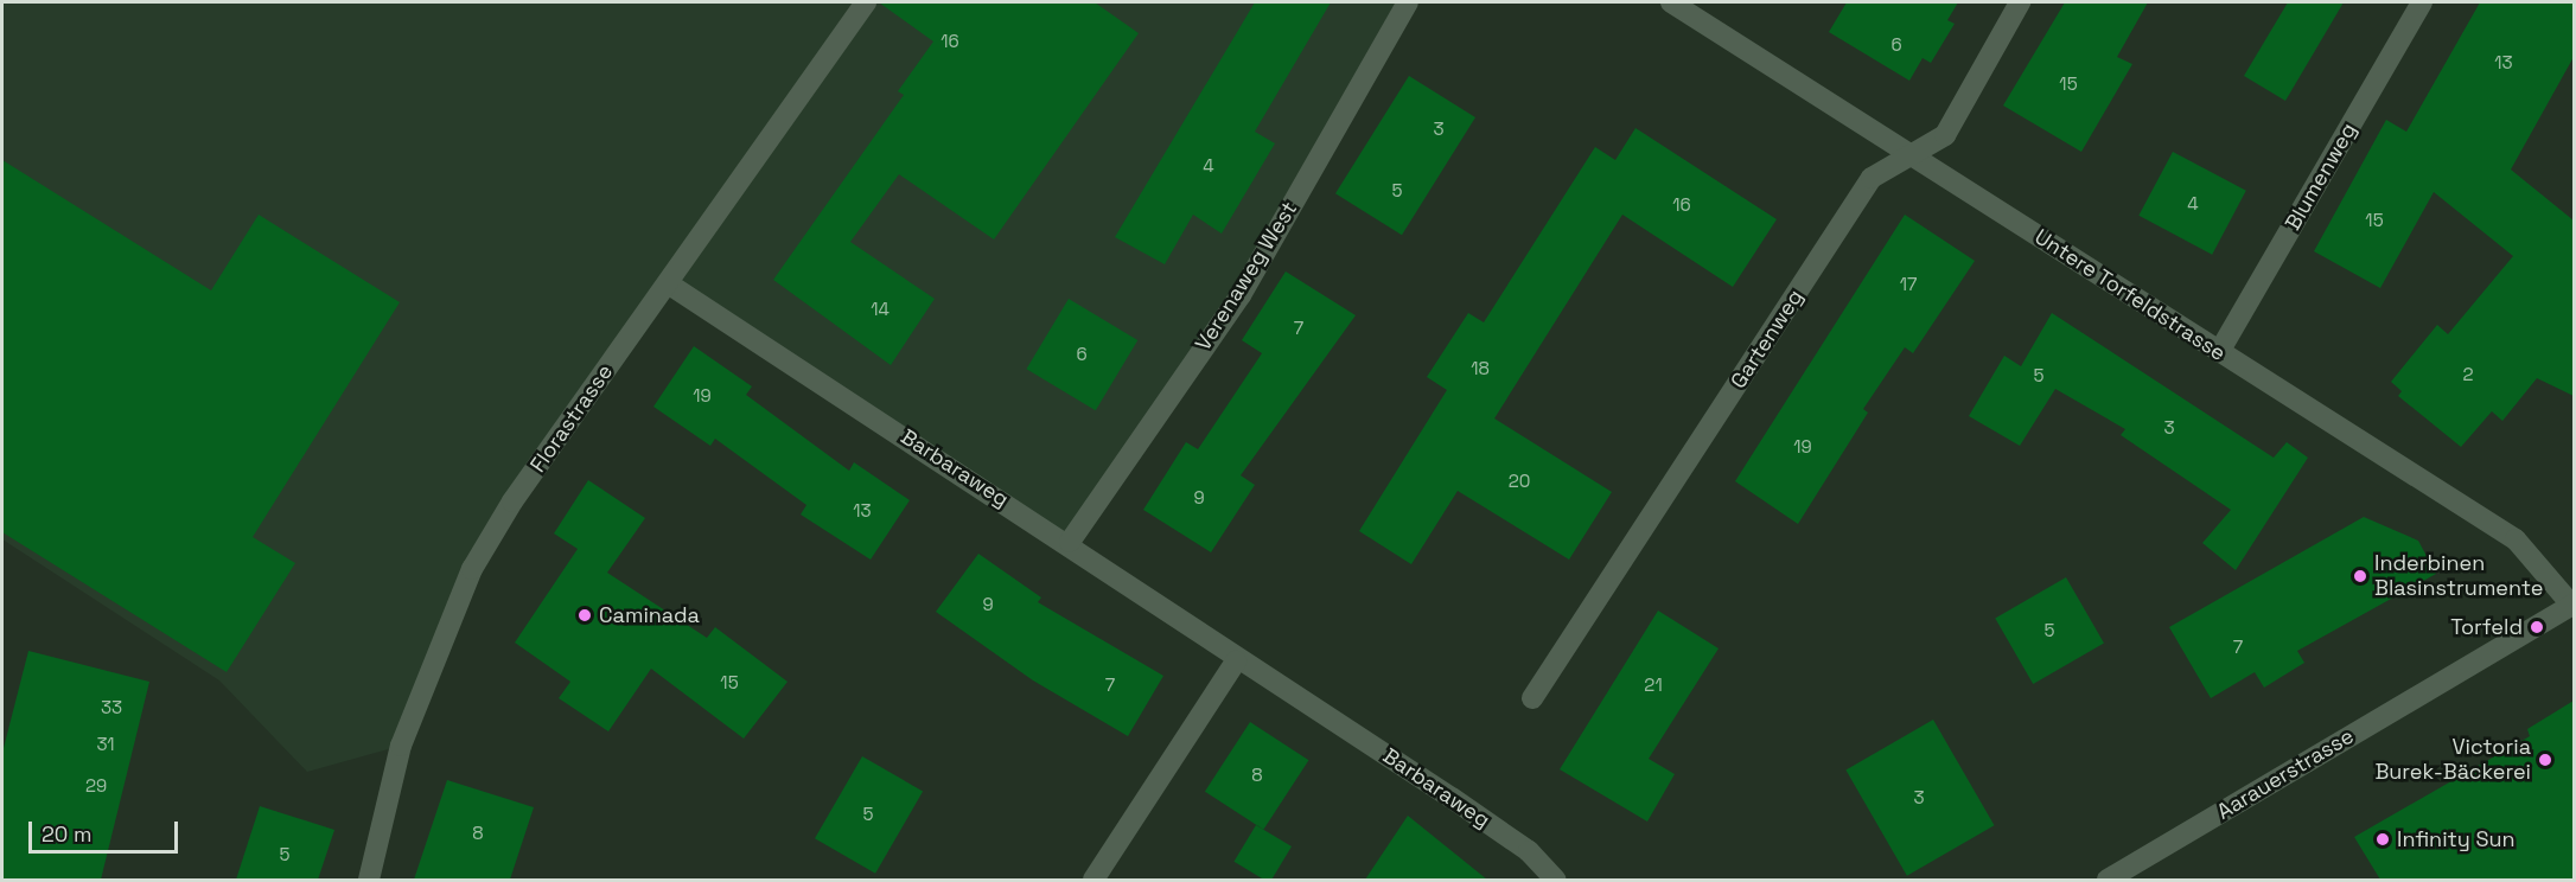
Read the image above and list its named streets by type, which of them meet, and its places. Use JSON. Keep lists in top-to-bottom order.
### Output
{
  "streets": {
    "street": [
      "Blumenweg",
      "Verenaweg West",
      "Untere Torfeldstrasse",
      "Gartenweg",
      "Florastrasse",
      "Barbaraweg",
      "Aarauerstrasse"
    ]
  },
  "crossings": [
    ["Blumenweg", "Untere Torfeldstrasse"],
    ["Verenaweg West", "Barbaraweg"],
    ["Untere Torfeldstrasse", "Gartenweg"],
    ["Untere Torfeldstrasse", "Aarauerstrasse"],
    ["Florastrasse", "Barbaraweg"]
  ],
  "places": [
    "Inderbinen Blasinstrumente",
    "Caminada",
    "Torfeld",
    "Victoria Burek-Bäckerei",
    "Infinity Sun"
  ],
  "house_numbers": [
    "16",
    "6",
    "13",
    "15",
    "3",
    "4",
    "5",
    "4",
    "16",
    "15",
    "17",
    "14",
    "7",
    "6",
    "18",
    "2",
    "5",
    "19",
    "3",
    "19",
    "20",
    "9",
    "13",
    "9",
    "5",
    "7",
    "15",
    "7",
    "21",
    "33",
    "31",
    "8",
    "29",
    "3",
    "5",
    "8",
    "5"
  ],
  "scale_bar": "20 m"
}
